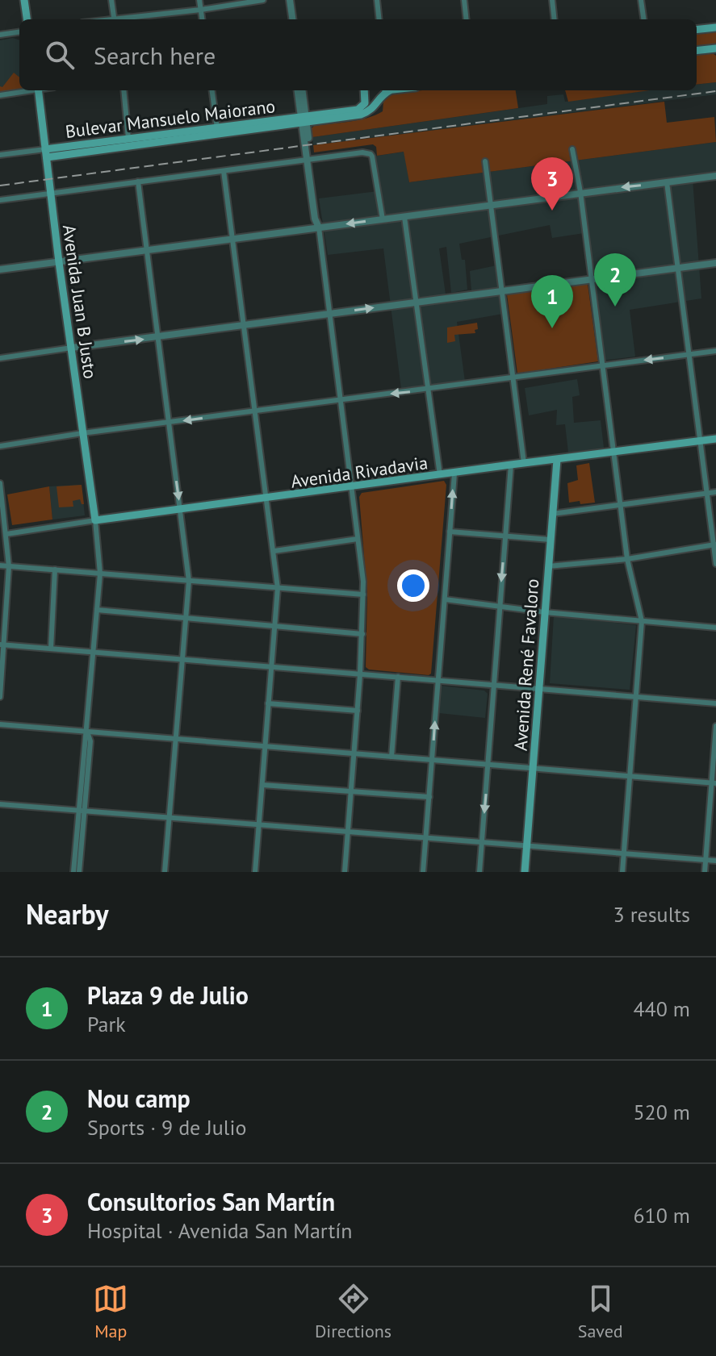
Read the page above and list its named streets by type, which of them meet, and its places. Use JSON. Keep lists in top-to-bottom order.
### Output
{
  "streets": {
    "main road": [
      "Bulevar Mansuelo Maiorano",
      "Avenida Juan B Justo",
      "Avenida Rivadavia",
      "Avenida René Favaloro"
    ]
  },
  "crossings": [
    ["Bulevar Mansuelo Maiorano", "Avenida Juan B Justo"],
    ["Avenida Juan B Justo", "Avenida Rivadavia"],
    ["Avenida Rivadavia", "Avenida René Favaloro"]
  ],
  "page": {
    "search": "Search here",
    "pins": ["3", "2", "1"],
    "heading": ["Nearby", "3 results"],
    "list": [
      {
        "mark": "1",
        "name": "Plaza 9 de Julio",
        "note": "Park",
        "value": "440 m"
      },
      {
        "mark": "2",
        "name": "Nou camp",
        "note": "Sports · 9 de Julio",
        "value": "520 m"
      },
      {
        "mark": "3",
        "name": "Consultorios San Martín",
        "note": "Hospital · Avenida San Martín",
        "value": "610 m"
      }
    ],
    "nav": ["Map", "Directions", "Saved"]
  }
}
